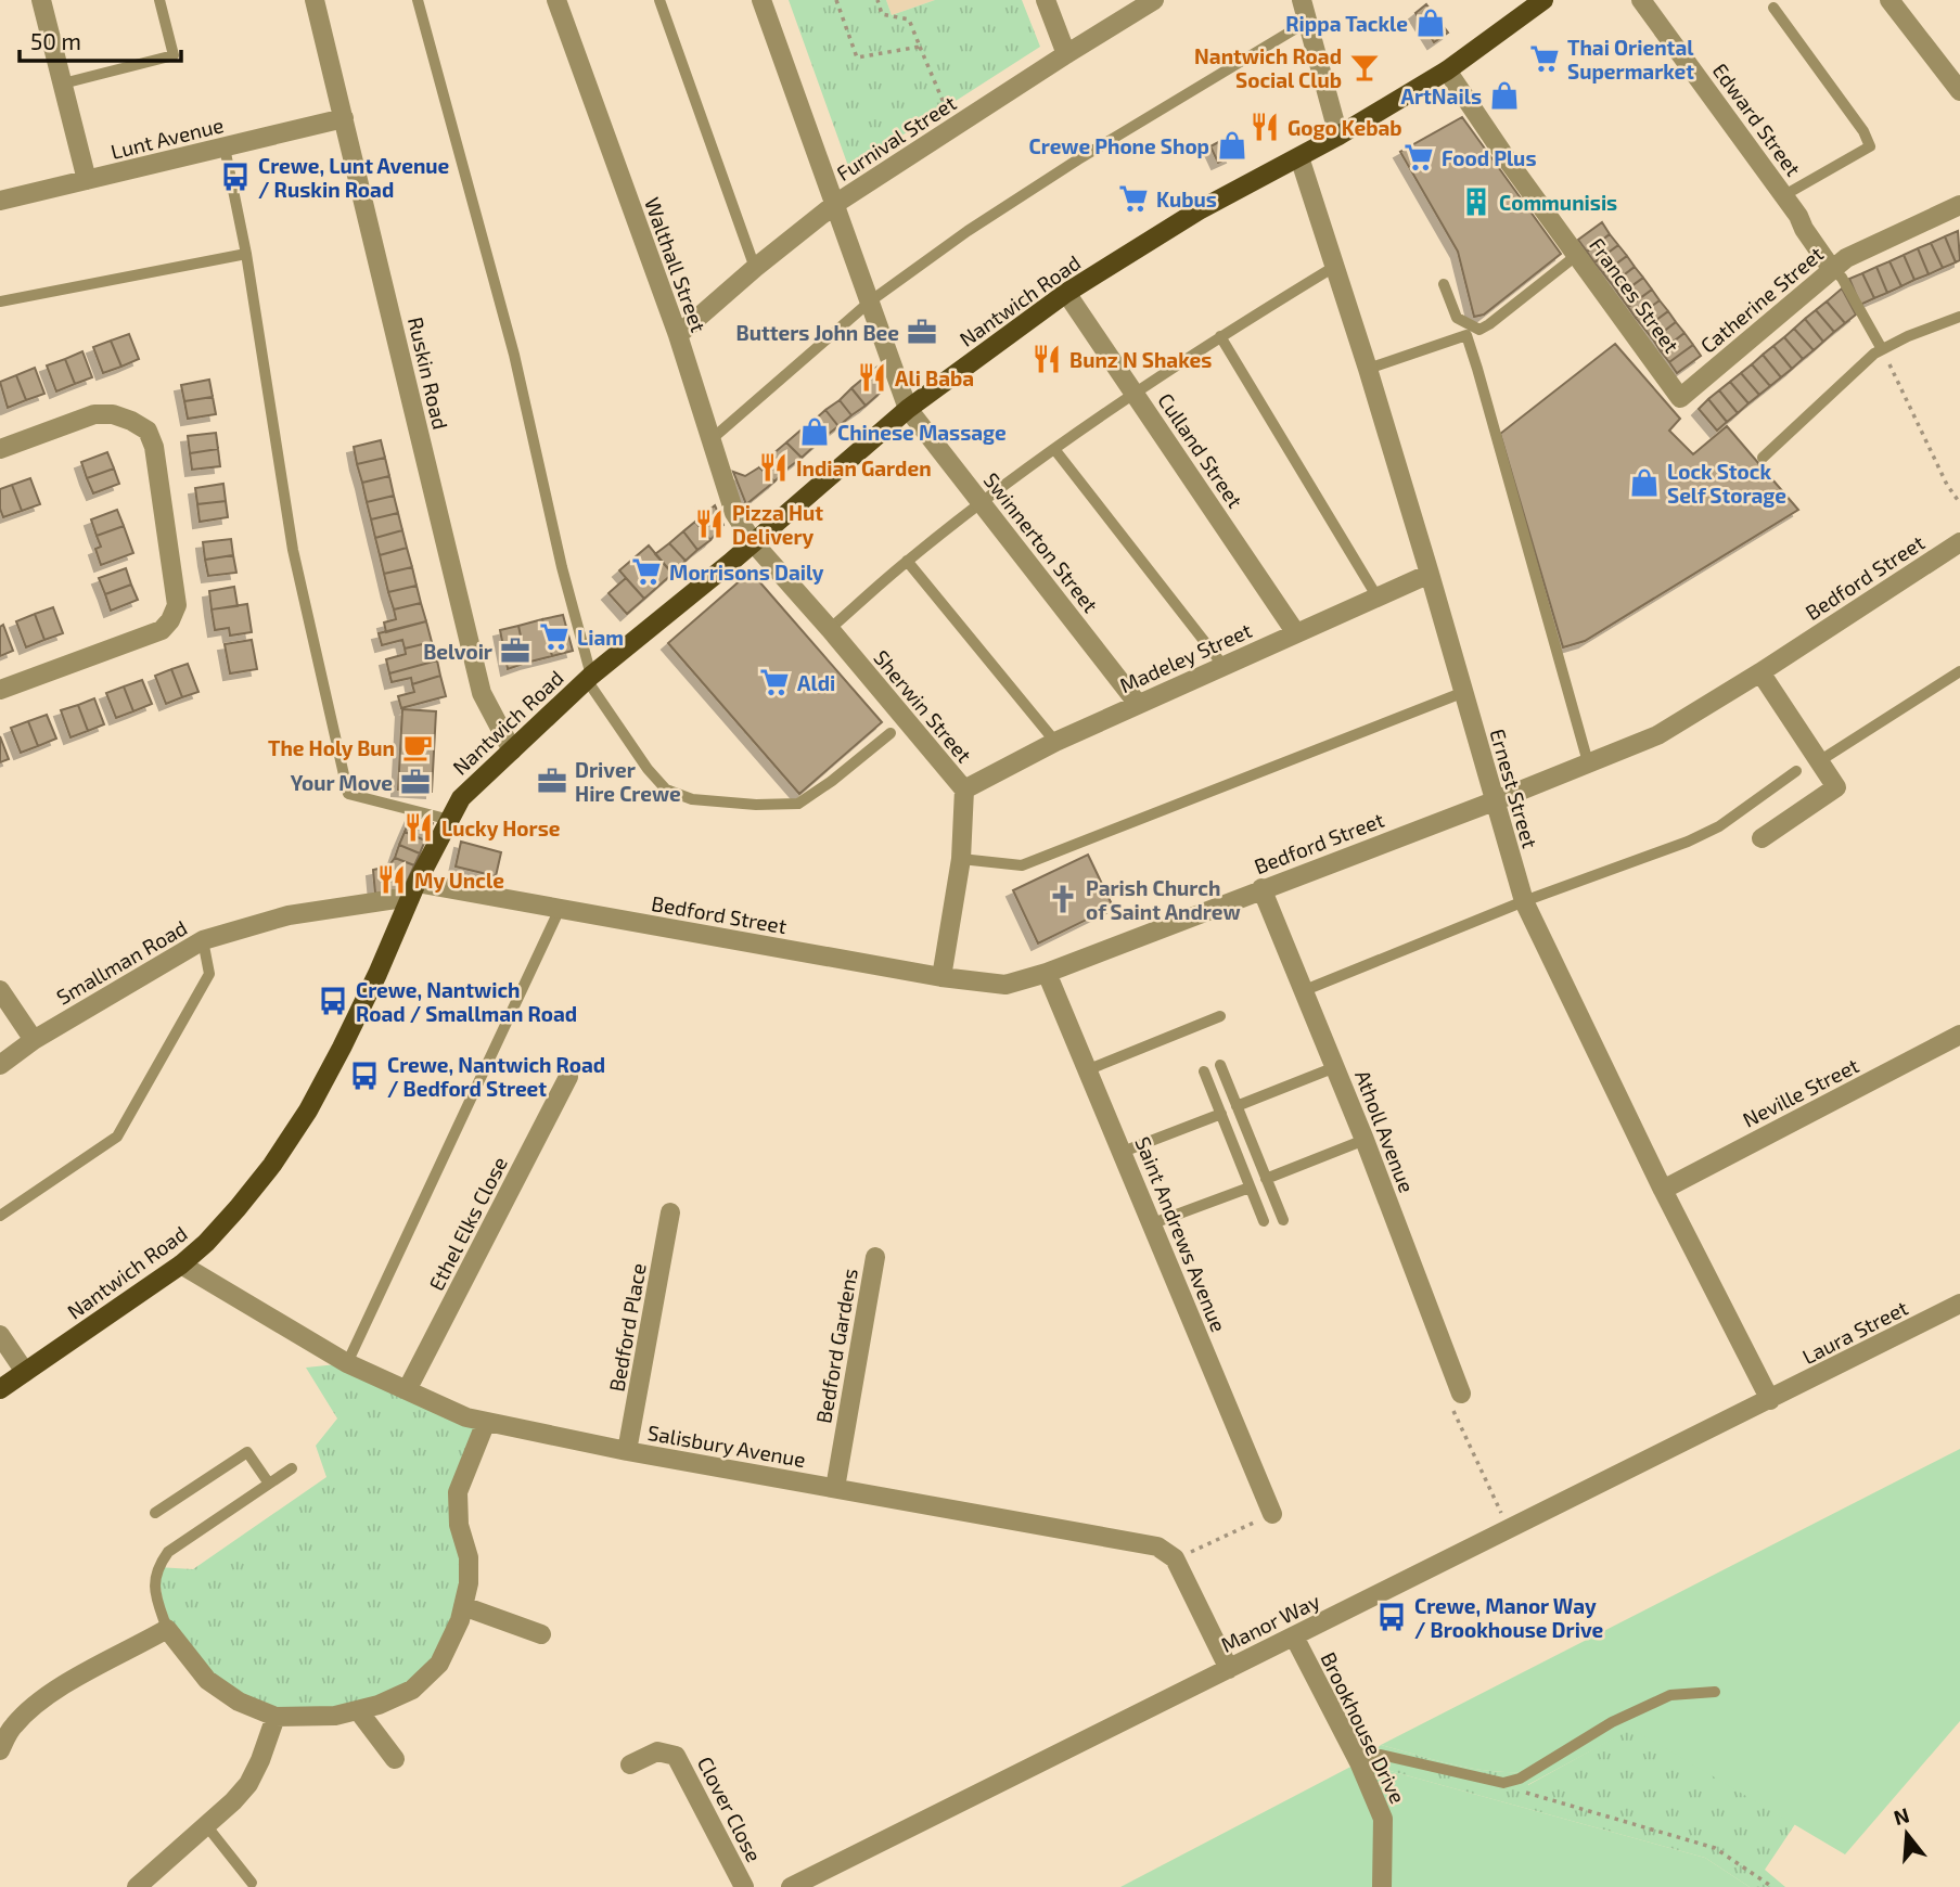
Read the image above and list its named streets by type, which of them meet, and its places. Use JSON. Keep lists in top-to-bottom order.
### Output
{
  "streets": {
    "main road": ["Nantwich Road"],
    "street": [
      "Edward Street",
      "Lunt Avenue",
      "Furnival Street",
      "Walthall Street",
      "Frances Street",
      "Catherine Street",
      "Ruskin Road",
      "Culland Street",
      "Swinnerton Street",
      "Bedford Street",
      "Madeley Street",
      "Sherwin Street",
      "Ernest Street",
      "Smallman Road",
      "Neville Street",
      "Atholl Avenue",
      "Ethel Elks Close",
      "Saint Andrews Avenue",
      "Bedford Place",
      "Laura Street",
      "Bedford Gardens",
      "Salisbury Avenue",
      "Manor Way",
      "Brookhouse Drive",
      "Clover Close"
    ]
  },
  "crossings": [
    ["Edward Street", "Catherine Street"],
    ["Lunt Avenue", "Ruskin Road"],
    ["Furnival Street", "Walthall Street"],
    ["Furnival Street", "Swinnerton Street"],
    ["Walthall Street", "Nantwich Road"],
    ["Walthall Street", "Sherwin Street"],
    ["Frances Street", "Catherine Street"],
    ["Frances Street", "Nantwich Road"],
    ["Nantwich Road", "Ruskin Road"],
    ["Nantwich Road", "Culland Street"],
    ["Nantwich Road", "Swinnerton Street"],
    ["Nantwich Road", "Bedford Street"],
    ["Nantwich Road", "Sherwin Street"],
    ["Nantwich Road", "Ernest Street"],
    ["Nantwich Road", "Smallman Road"],
    ["Nantwich Road", "Salisbury Avenue"],
    ["Culland Street", "Madeley Street"],
    ["Swinnerton Street", "Madeley Street"],
    ["Bedford Street", "Sherwin Street"],
    ["Bedford Street", "Ernest Street"],
    ["Bedford Street", "Smallman Road"],
    ["Bedford Street", "Atholl Avenue"],
    ["Bedford Street", "Saint Andrews Avenue"],
    ["Madeley Street", "Sherwin Street"],
    ["Madeley Street", "Ernest Street"],
    ["Ernest Street", "Neville Street"],
    ["Ernest Street", "Laura Street"],
    ["Ernest Street", "Manor Way"],
    ["Ethel Elks Close", "Salisbury Avenue"],
    ["Bedford Place", "Salisbury Avenue"],
    ["Laura Street", "Manor Way"],
    ["Bedford Gardens", "Salisbury Avenue"],
    ["Manor Way", "Brookhouse Drive"]
  ],
  "places": {
    "shop": [
      "Rippa Tackle",
      "ArtNails",
      "Crewe Phone Shop",
      "Chinese Massage",
      "Lock Stock Self Storage"
    ],
    "supermarket": [
      "Thai Oriental Supermarket",
      "Food Plus",
      "Kubus",
      "Morrisons Daily",
      "Liam",
      "Aldi"
    ],
    "bar": ["Nantwich Road Social Club"],
    "restaurant": [
      "Gogo Kebab",
      "Bunz N Shakes",
      "Ali Baba",
      "Indian Garden",
      "Pizza Hut Delivery",
      "Lucky Horse",
      "My Uncle"
    ],
    "bus stop": [
      "Crewe, Lunt Avenue / Ruskin Road",
      "Crewe, Nantwich Road / Smallman Road",
      "Crewe, Nantwich Road / Bedford Street",
      "Crewe, Manor Way / Brookhouse Drive"
    ],
    "building": ["Communisis"],
    "office": [
      "Butters John Bee",
      "Belvoir",
      "Driver Hire Crewe",
      "Your Move"
    ],
    "cafe": ["The Holy Bun"],
    "church": ["Parish Church of Saint Andrew"]
  },
  "scale_bar": "50 m",
  "north": "top"
}
